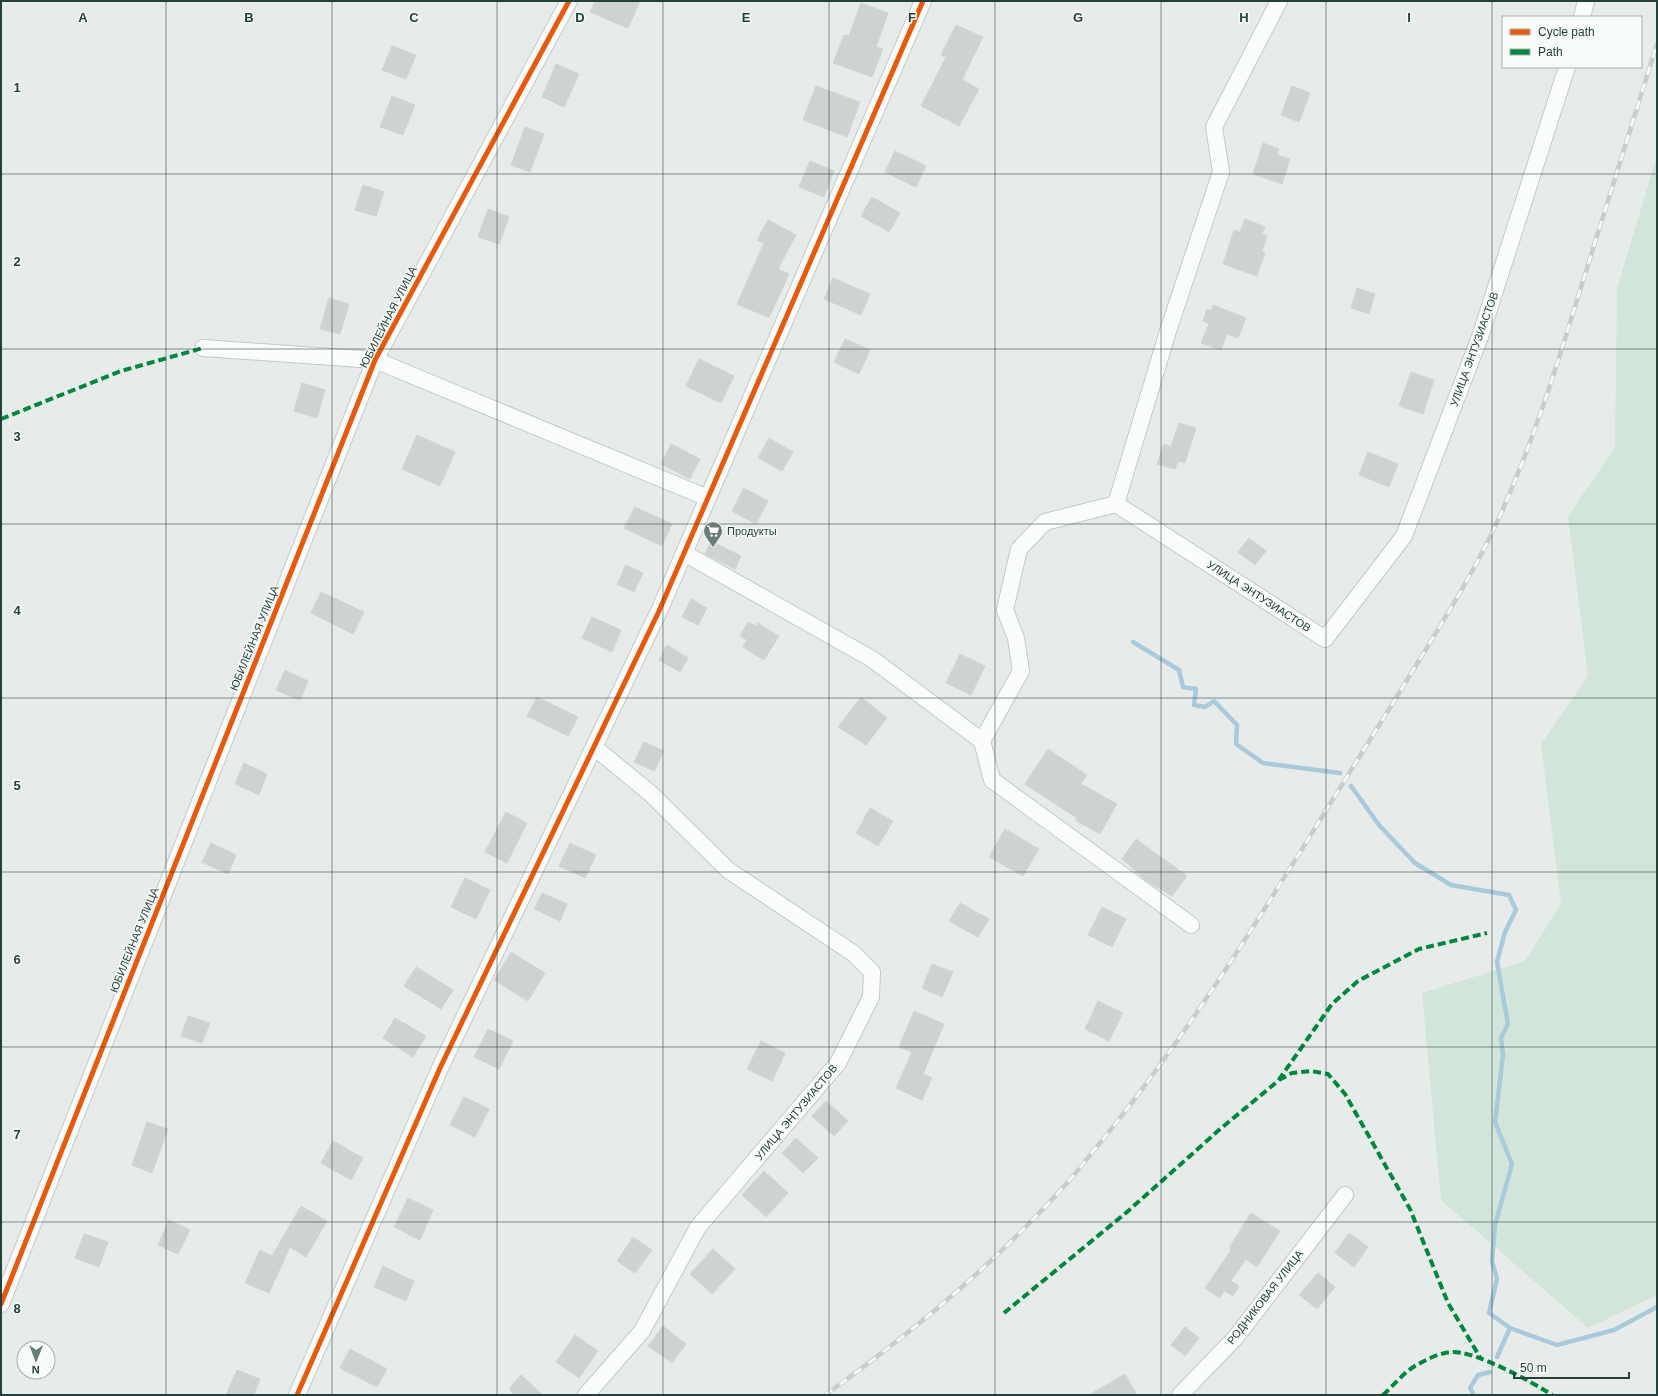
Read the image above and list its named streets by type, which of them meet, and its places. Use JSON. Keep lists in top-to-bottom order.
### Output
{
  "streets": {
    "street": ["ЮБИЛЕЙНАЯ УЛИЦА", "УЛИЦА ЭНТУЗИАСТОВ", "РОДНИКОВАЯ УЛИЦА"]
  },
  "places": {
    "supermarket": ["Продукты"]
  },
  "legend": ["Cycle path", "Path"],
  "scale_bar": "50 m",
  "north": "bottom",
  "grid": {
    "columns": [
      "A",
      "B",
      "C",
      "D",
      "E",
      "F",
      "G",
      "H",
      "I"
    ],
    "rows": [
      "1",
      "2",
      "3",
      "4",
      "5",
      "6",
      "7",
      "8"
    ]
  }
}
